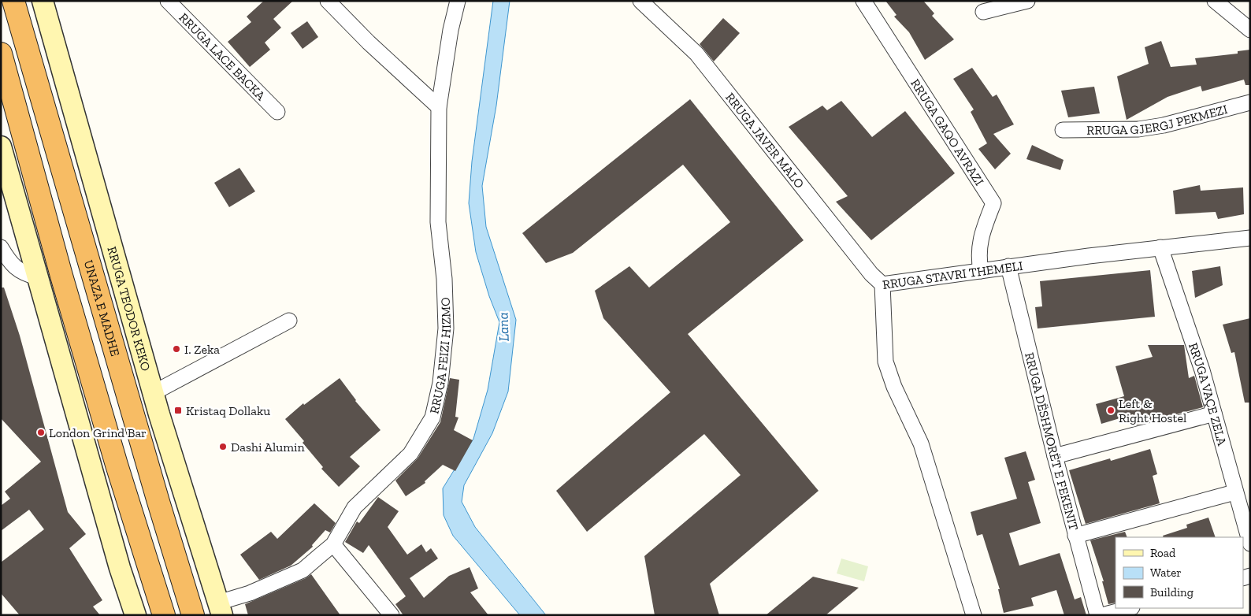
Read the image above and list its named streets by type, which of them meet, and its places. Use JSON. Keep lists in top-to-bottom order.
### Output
{
  "streets": {
    "highway": ["UNAZA E MADHE"],
    "main road": ["RRUGA TEODOR KEKO"],
    "street": [
      "RRUGA LACE BACKA",
      "RRUGA GJERGJ PEKMEZI",
      "RRUGA GAQO AVRAZI",
      "RRUGA JAVER MALO",
      "RRUGA STAVRI THEMELI",
      "RRUGA FEIZI HIZMO",
      "RRUGA VAÇE ZELA",
      "RRUGA DËSHMORËT E FEKENIT"
    ]
  },
  "crossings": [
    ["RRUGA GAQO AVRAZI", "RRUGA STAVRI THEMELI"],
    ["RRUGA JAVER MALO", "RRUGA STAVRI THEMELI"],
    ["RRUGA STAVRI THEMELI", "RRUGA VAÇE ZELA"],
    ["RRUGA STAVRI THEMELI", "RRUGA DËSHMORËT E FEKENIT"],
    ["RRUGA TEODOR KEKO", "RRUGA FEIZI HIZMO"]
  ],
  "water": ["Lana"],
  "places": {
    "other": [
      "I. Zeka",
      "Left & Right Hostel",
      "London Grind Bar",
      "Dashi Alumin"
    ],
    "transit": ["Kristaq Dollaku"]
  },
  "legend": ["Road", "Water", "Building"]
}
